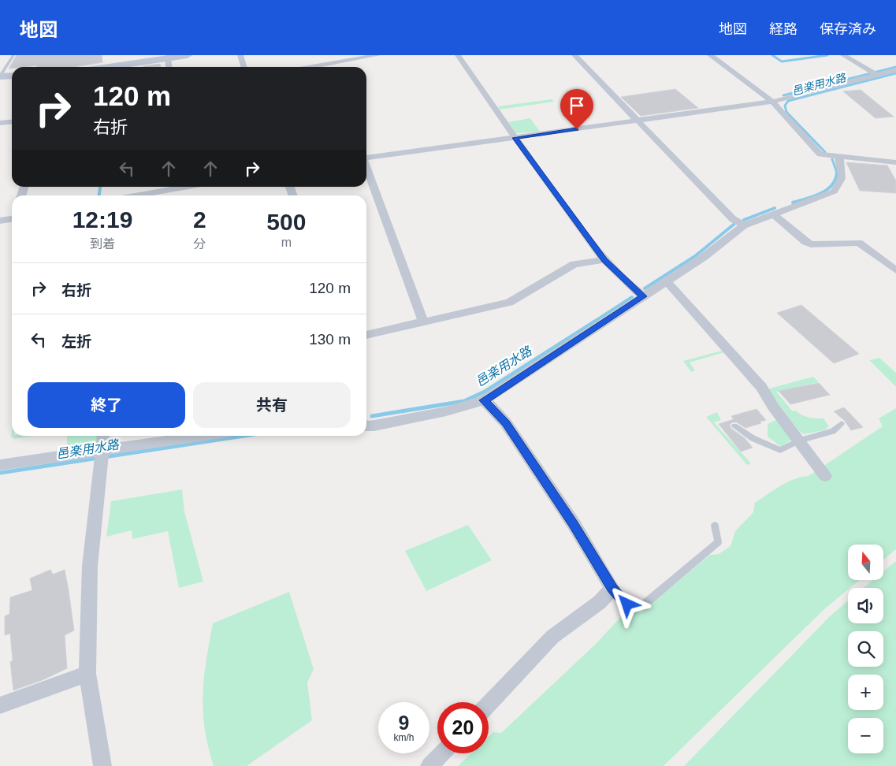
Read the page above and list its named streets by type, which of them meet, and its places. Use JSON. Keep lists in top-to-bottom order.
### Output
{
  "water": ["邑楽用水路"],
  "north": "top",
  "page": {
    "header": "地図",
    "nav": ["地図", "経路", "保存済み"],
    "turn": ["120 m", "右折"],
    "eta": [
      "12:19",
      "到着",
      "2",
      "分",
      "500",
      "m"
    ],
    "list": [
      {
        "name": "右折",
        "value": "120 m"
      },
      {
        "name": "左折",
        "value": "130 m"
      }
    ],
    "buttons": ["終了", "共有"],
    "map_buttons": ["+", "−"],
    "speed": "9 km/h",
    "limit": "20"
  }
}
